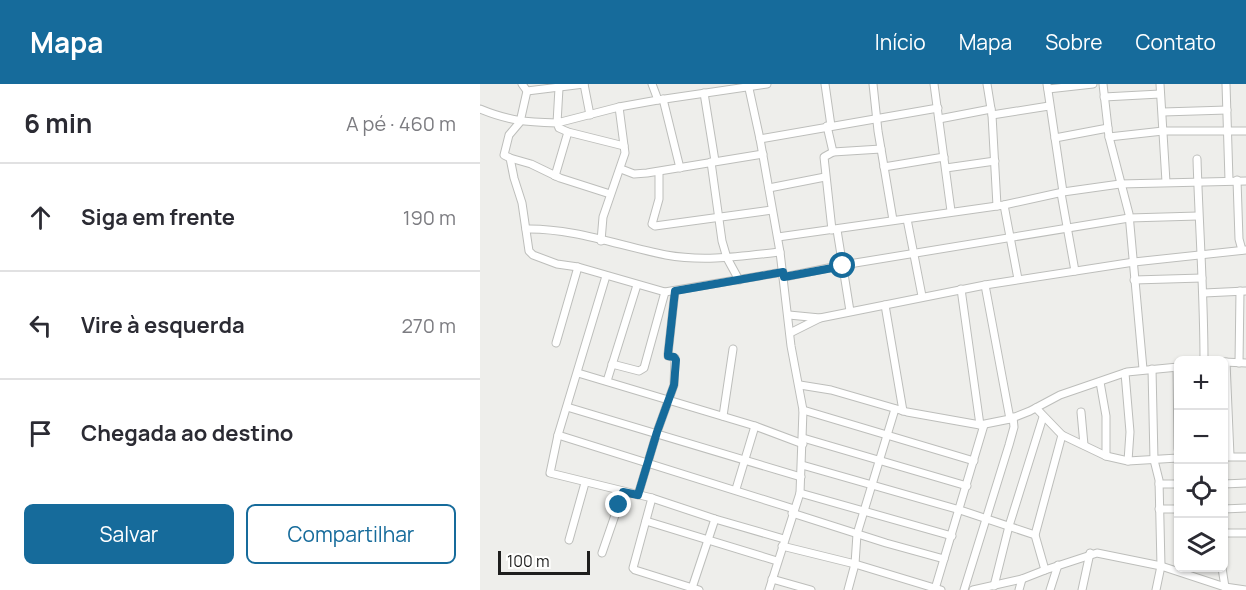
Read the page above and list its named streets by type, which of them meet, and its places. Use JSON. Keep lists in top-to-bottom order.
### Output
{
  "scale_bar": "100 m",
  "page": {
    "header": "Mapa",
    "nav": [
      "Início",
      "Mapa",
      "Sobre",
      "Contato"
    ],
    "heading": ["6 min", "A pé · 460 m"],
    "list": [
      ["Siga em frente", "190 m"],
      ["Vire à esquerda", "270 m"],
      "Chegada ao destino"
    ],
    "map_buttons": ["+", "−"],
    "buttons": ["Salvar", "Compartilhar"],
    "scale": "100 m"
  }
}
